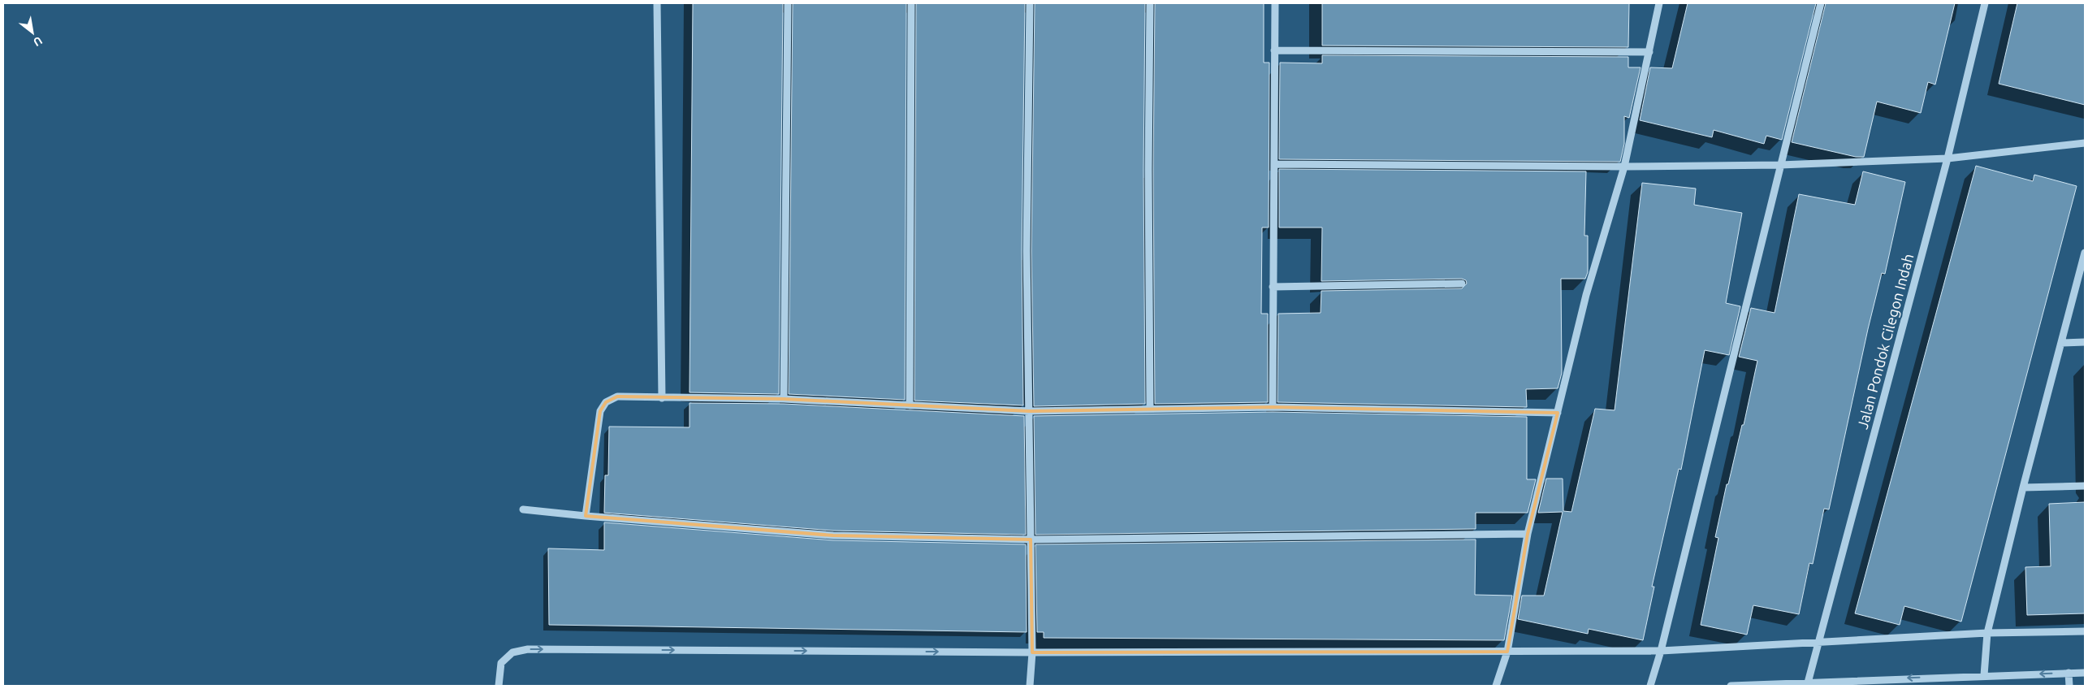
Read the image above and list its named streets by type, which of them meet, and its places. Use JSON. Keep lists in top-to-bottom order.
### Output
{
  "streets": {
    "street": ["Jalan Pondok Cilegon Indah"]
  },
  "north": "bottom right"
}
